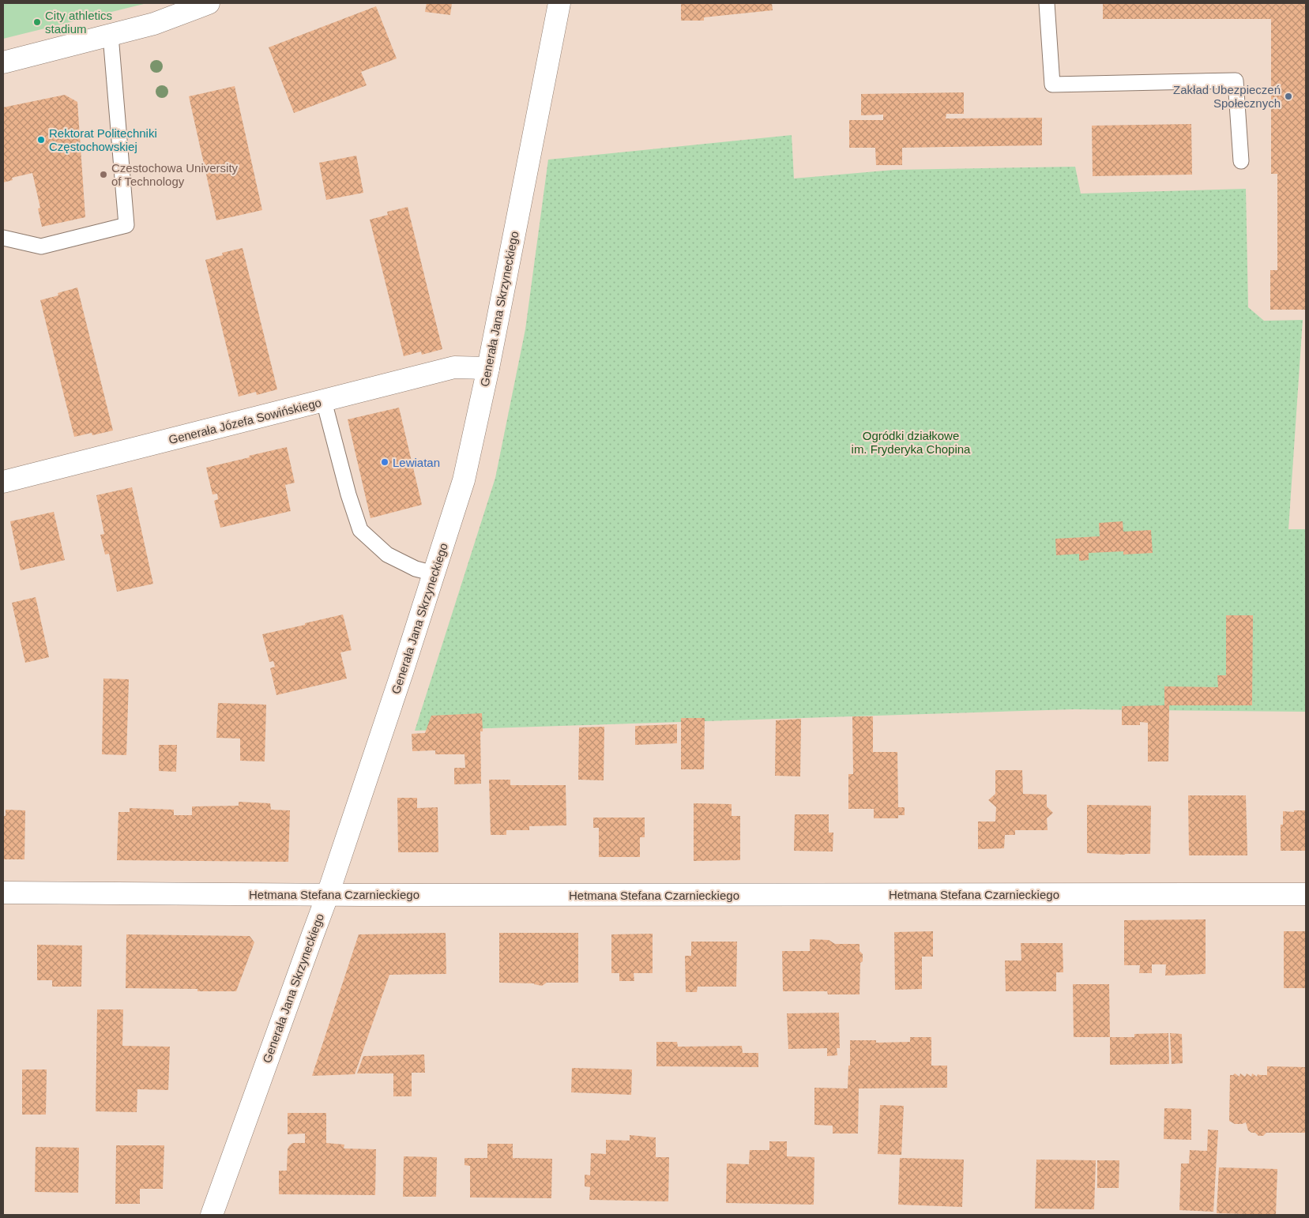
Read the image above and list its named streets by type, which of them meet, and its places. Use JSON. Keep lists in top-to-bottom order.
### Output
{
  "streets": {
    "street": ["Generała Jana Skrzyneckiego", "Generała Józefa Sowińskiego", "Hetmana Stefana Czarnieckiego"]
  },
  "crossings": [
    ["Generała Jana Skrzyneckiego", "Generała Józefa Sowińskiego"],
    ["Generała Jana Skrzyneckiego", "Hetmana Stefana Czarnieckiego"]
  ],
  "parks": ["Ogródki działkowe im. Fryderyka Chopina"],
  "places": [
    "City athletics stadium",
    "Zakład Ubezpieczeń Społecznych",
    "Rektorat Politechniki Częstochowskiej",
    "Czestochowa University of Technology",
    "Lewiatan"
  ]
}
